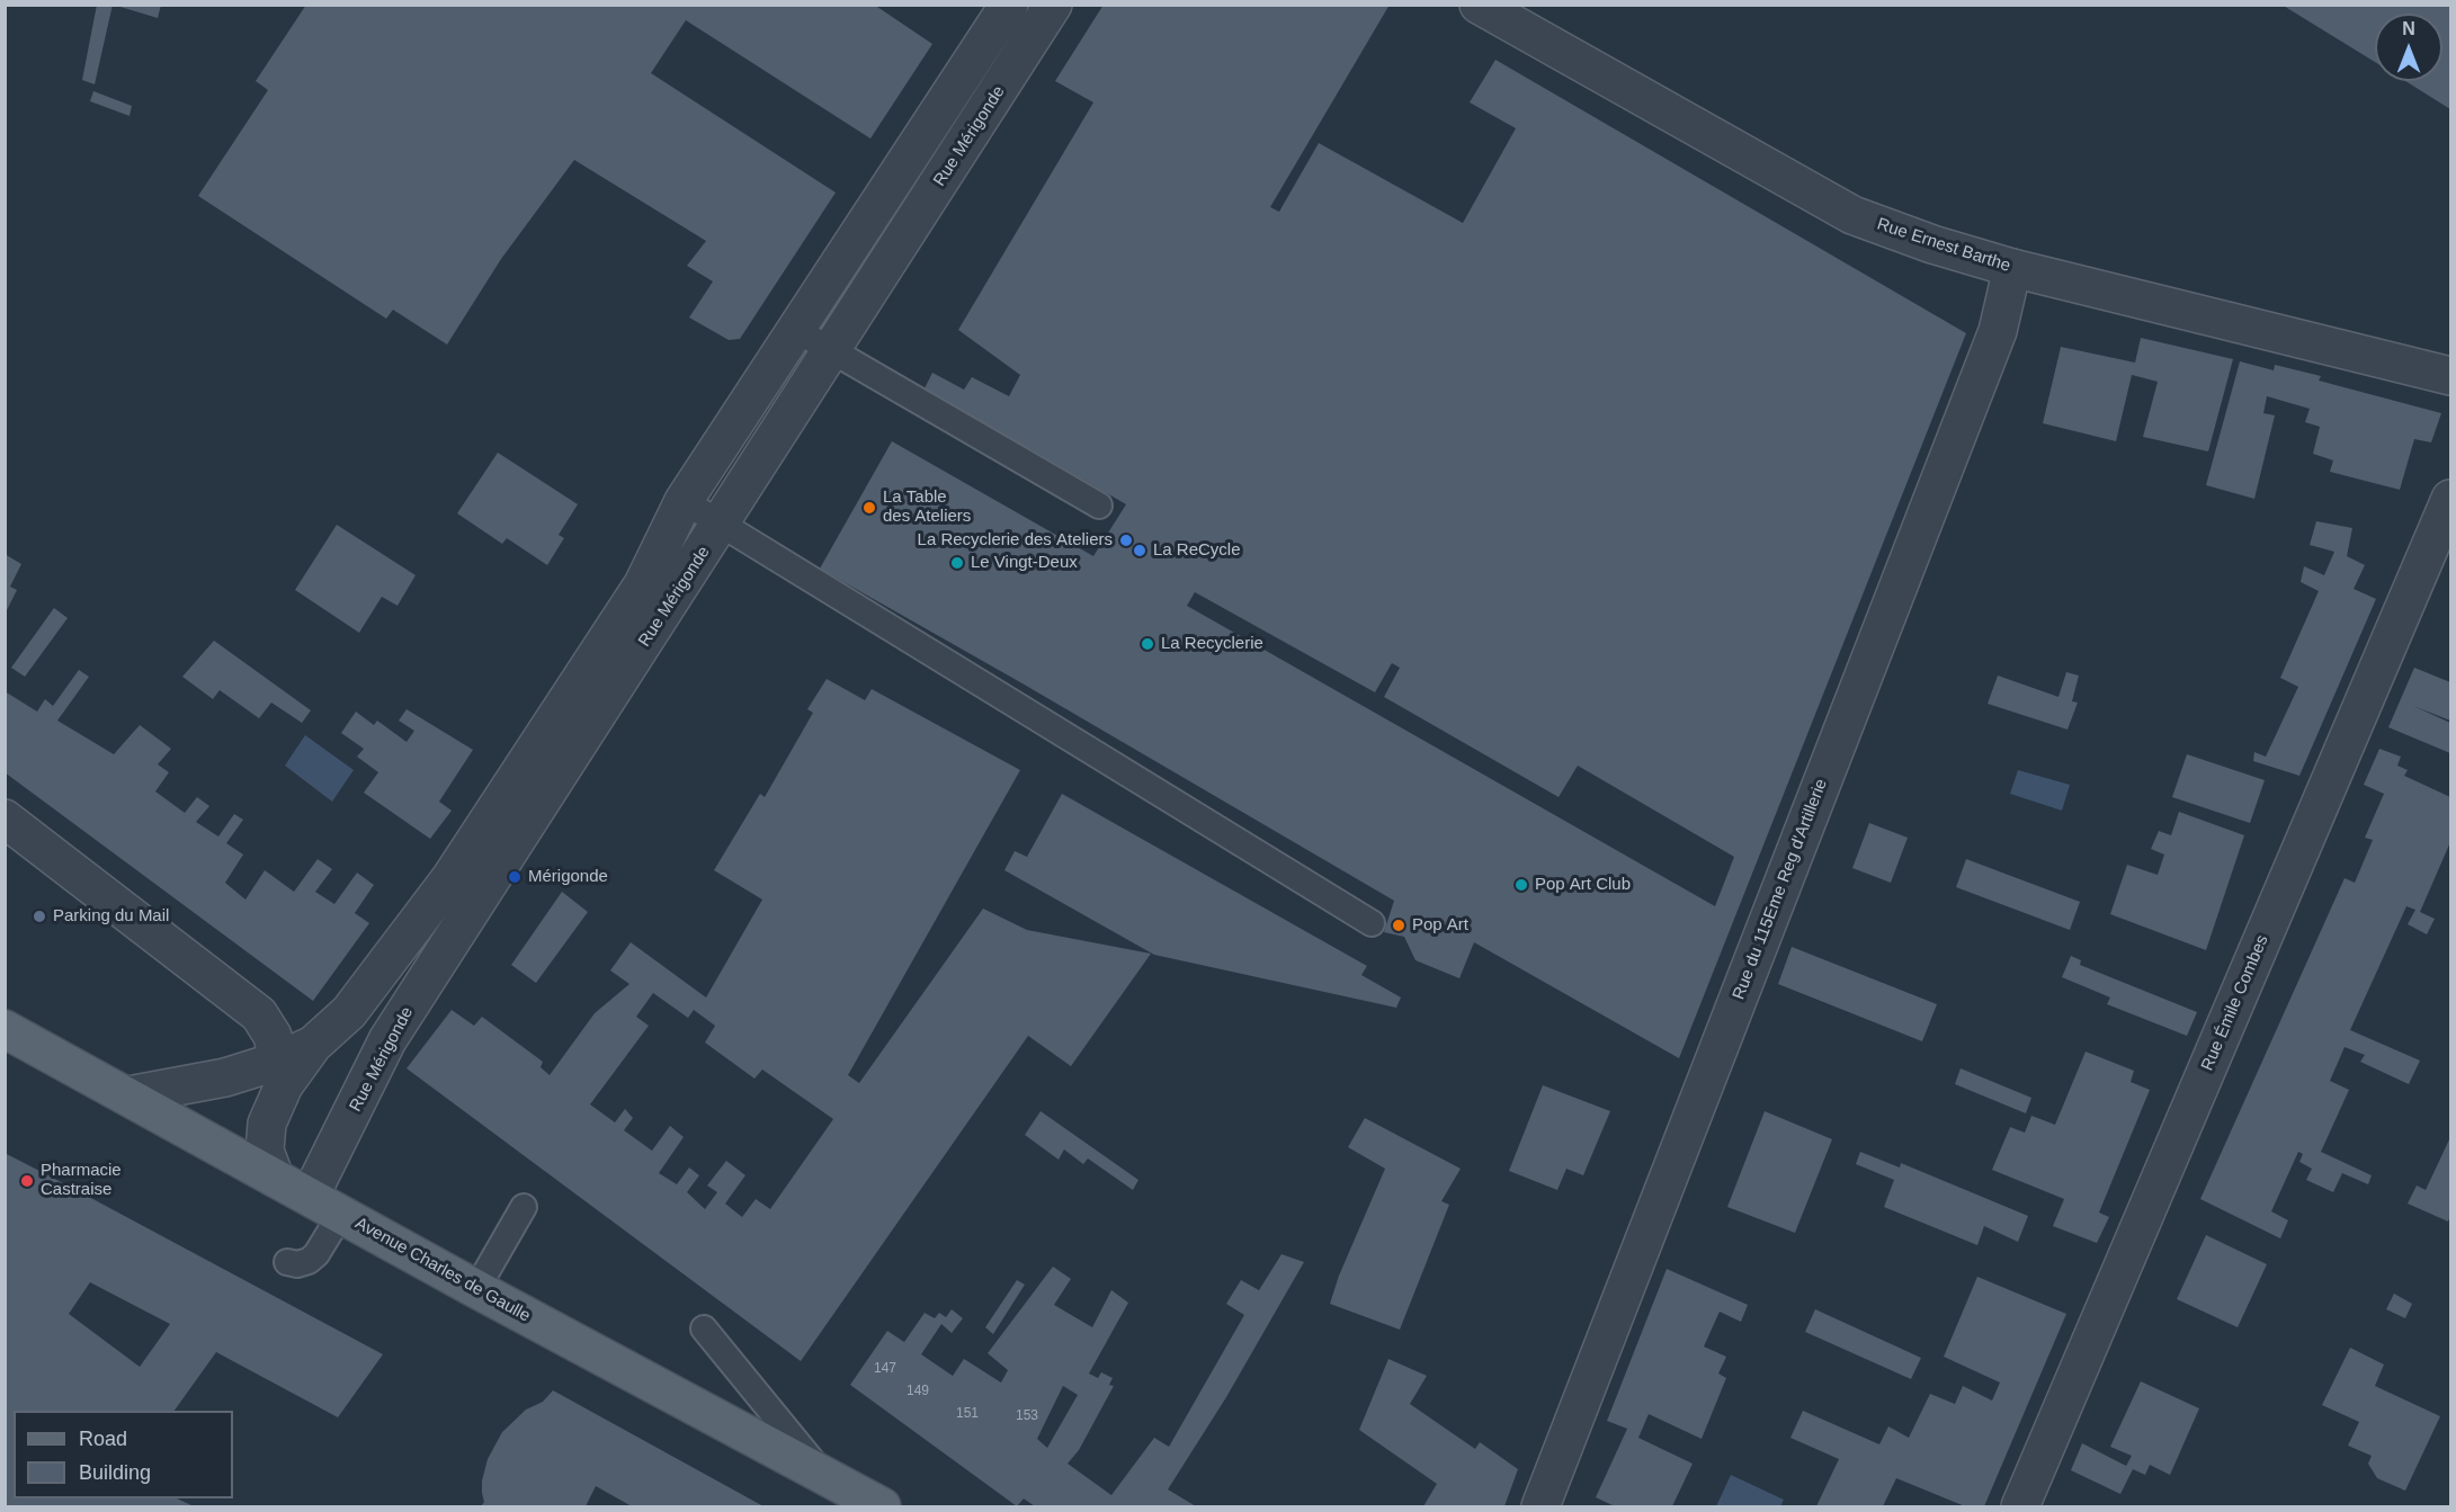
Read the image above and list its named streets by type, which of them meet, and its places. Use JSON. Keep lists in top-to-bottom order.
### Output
{
  "streets": {
    "main road": ["Avenue Charles de Gaulle"],
    "street": [
      "Rue Mérigonde",
      "Rue Ernest Barthe",
      "Rue du 115Eme Reg d'Artillerie",
      "Rue Émile Combes"
    ]
  },
  "crossings": [
    ["Rue Mérigonde", "Avenue Charles de Gaulle"],
    ["Rue Ernest Barthe", "Rue du 115Eme Reg d'Artillerie"]
  ],
  "places": [
    "La Table des Ateliers",
    "La Recyclerie des Ateliers",
    "La ReCycle",
    "Le Vingt-Deux",
    "La Recyclerie",
    "Mérigonde",
    "Pop Art Club",
    "Parking du Mail",
    "Pop Art",
    "Pharmacie Castraise"
  ],
  "house_numbers": [
    "147",
    "149",
    "151",
    "153"
  ],
  "legend": ["Road", "Building"],
  "north": "top"
}
